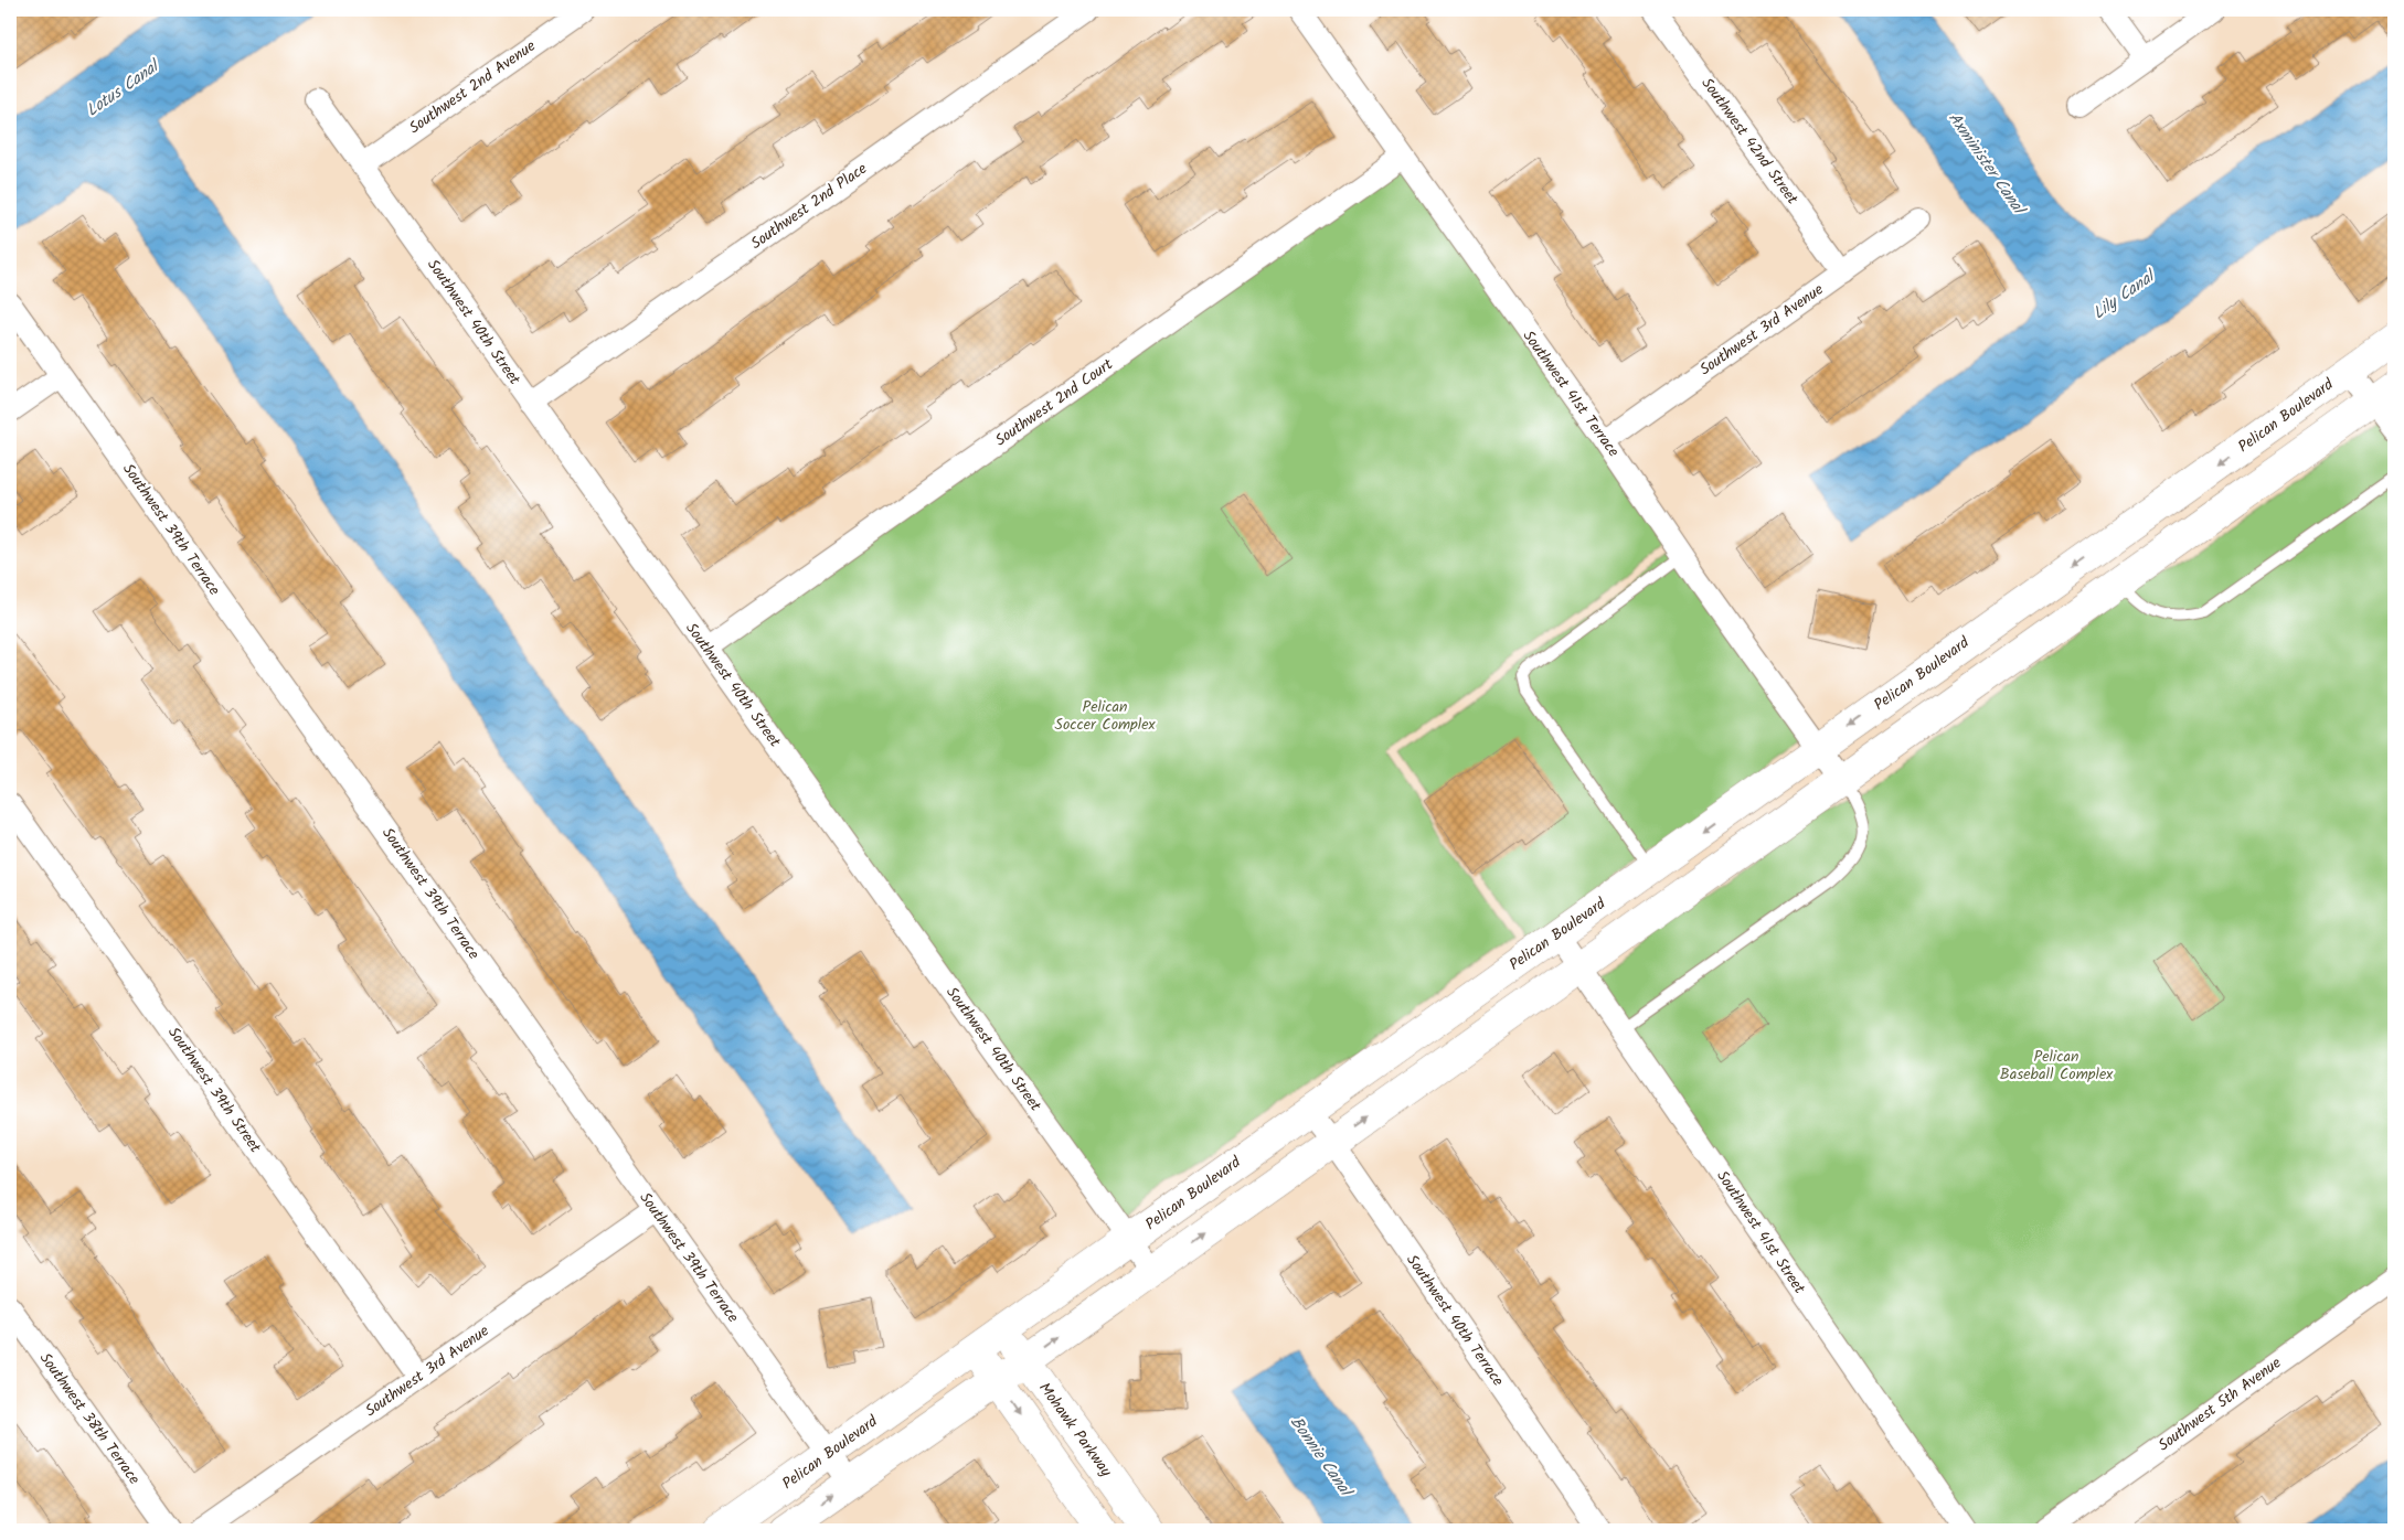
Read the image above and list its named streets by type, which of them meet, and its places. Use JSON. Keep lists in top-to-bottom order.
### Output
{
  "streets": {
    "street": [
      "Southwest 2nd Avenue",
      "Southwest 42nd Street",
      "Southwest 2nd Place",
      "Southwest 40th Street",
      "Southwest 3rd Avenue",
      "Southwest 41st Terrace",
      "Southwest 2nd Court",
      "Pelican Boulevard",
      "Southwest 39th Terrace",
      "Southwest 39th Street",
      "Southwest 41st Street",
      "Southwest 40th Terrace",
      "Southwest 5th Avenue",
      "Southwest 38th Terrace",
      "Mohawk Parkway"
    ]
  },
  "crossings": [
    ["Southwest 2nd Avenue", "Southwest 40th Street"],
    ["Southwest 42nd Street", "Southwest 3rd Avenue"],
    ["Southwest 2nd Place", "Southwest 40th Street"],
    ["Southwest 40th Street", "Southwest 2nd Court"],
    ["Southwest 40th Street", "Pelican Boulevard"],
    ["Southwest 3rd Avenue", "Southwest 41st Terrace"],
    ["Southwest 3rd Avenue", "Southwest 39th Terrace"],
    ["Southwest 3rd Avenue", "Southwest 39th Street"],
    ["Southwest 41st Terrace", "Southwest 2nd Court"],
    ["Southwest 41st Terrace", "Pelican Boulevard"],
    ["Pelican Boulevard", "Southwest 39th Terrace"],
    ["Pelican Boulevard", "Southwest 41st Street"],
    ["Pelican Boulevard", "Southwest 40th Terrace"],
    ["Pelican Boulevard", "Mohawk Parkway"]
  ],
  "water": [
    "Lotus Canal",
    "Axminister Canal",
    "Lily Canal",
    "Bonnie Canal"
  ],
  "parks": ["Pelican Soccer Complex", "Pelican Baseball Complex"]
}
